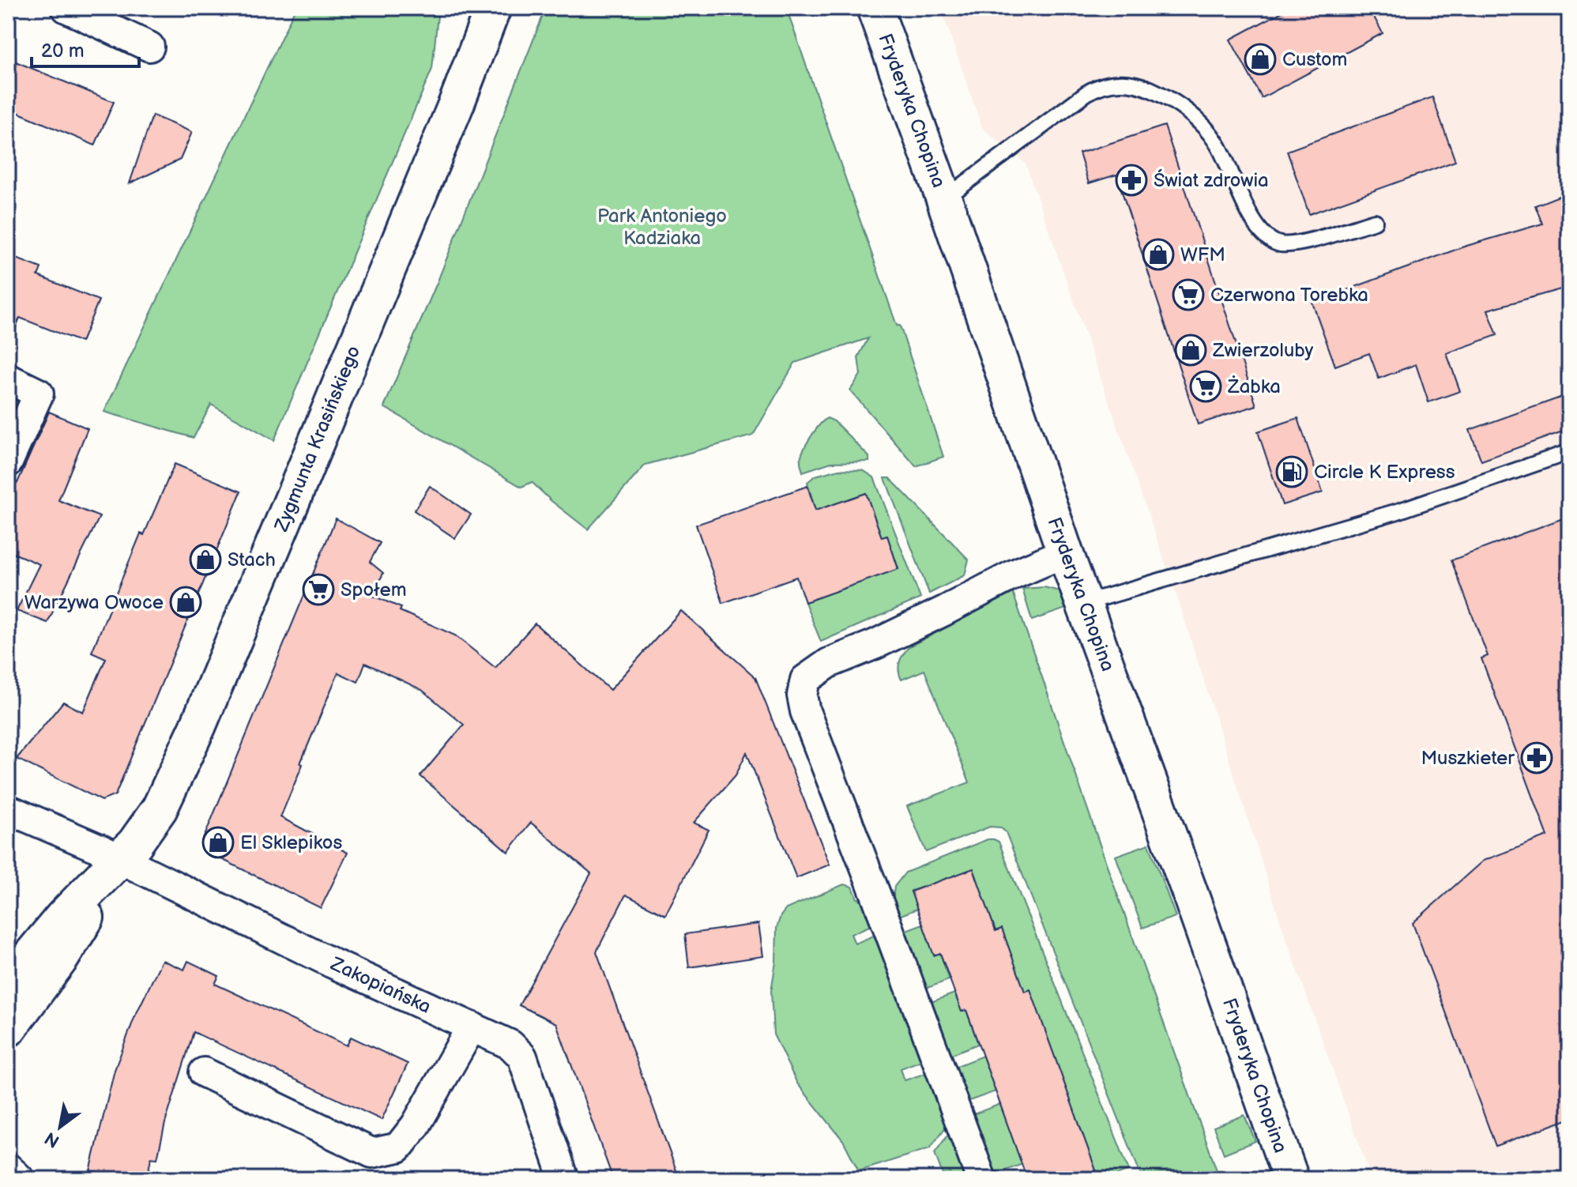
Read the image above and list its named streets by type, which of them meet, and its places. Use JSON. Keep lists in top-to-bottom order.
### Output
{
  "streets": {
    "street": ["Fryderyka Chopina", "Zygmunta Krasińskiego", "Zakopiańska"]
  },
  "crossings": [
    ["Zygmunta Krasińskiego", "Zakopiańska"]
  ],
  "parks": ["Park Antoniego Kadziaka"],
  "places": {
    "shop": [
      "Custom",
      "WFM",
      "Zwierzoluby",
      "Stach",
      "Warzywa Owoce",
      "El Sklepikos"
    ],
    "pharmacy": ["Świat zdrowia", "Muszkieter"],
    "supermarket": ["Czerwona Torebka", "Żabka", "Społem"],
    "fuel station": ["Circle K Express"]
  },
  "scale_bar": "20 m",
  "north": "bottom left"
}
